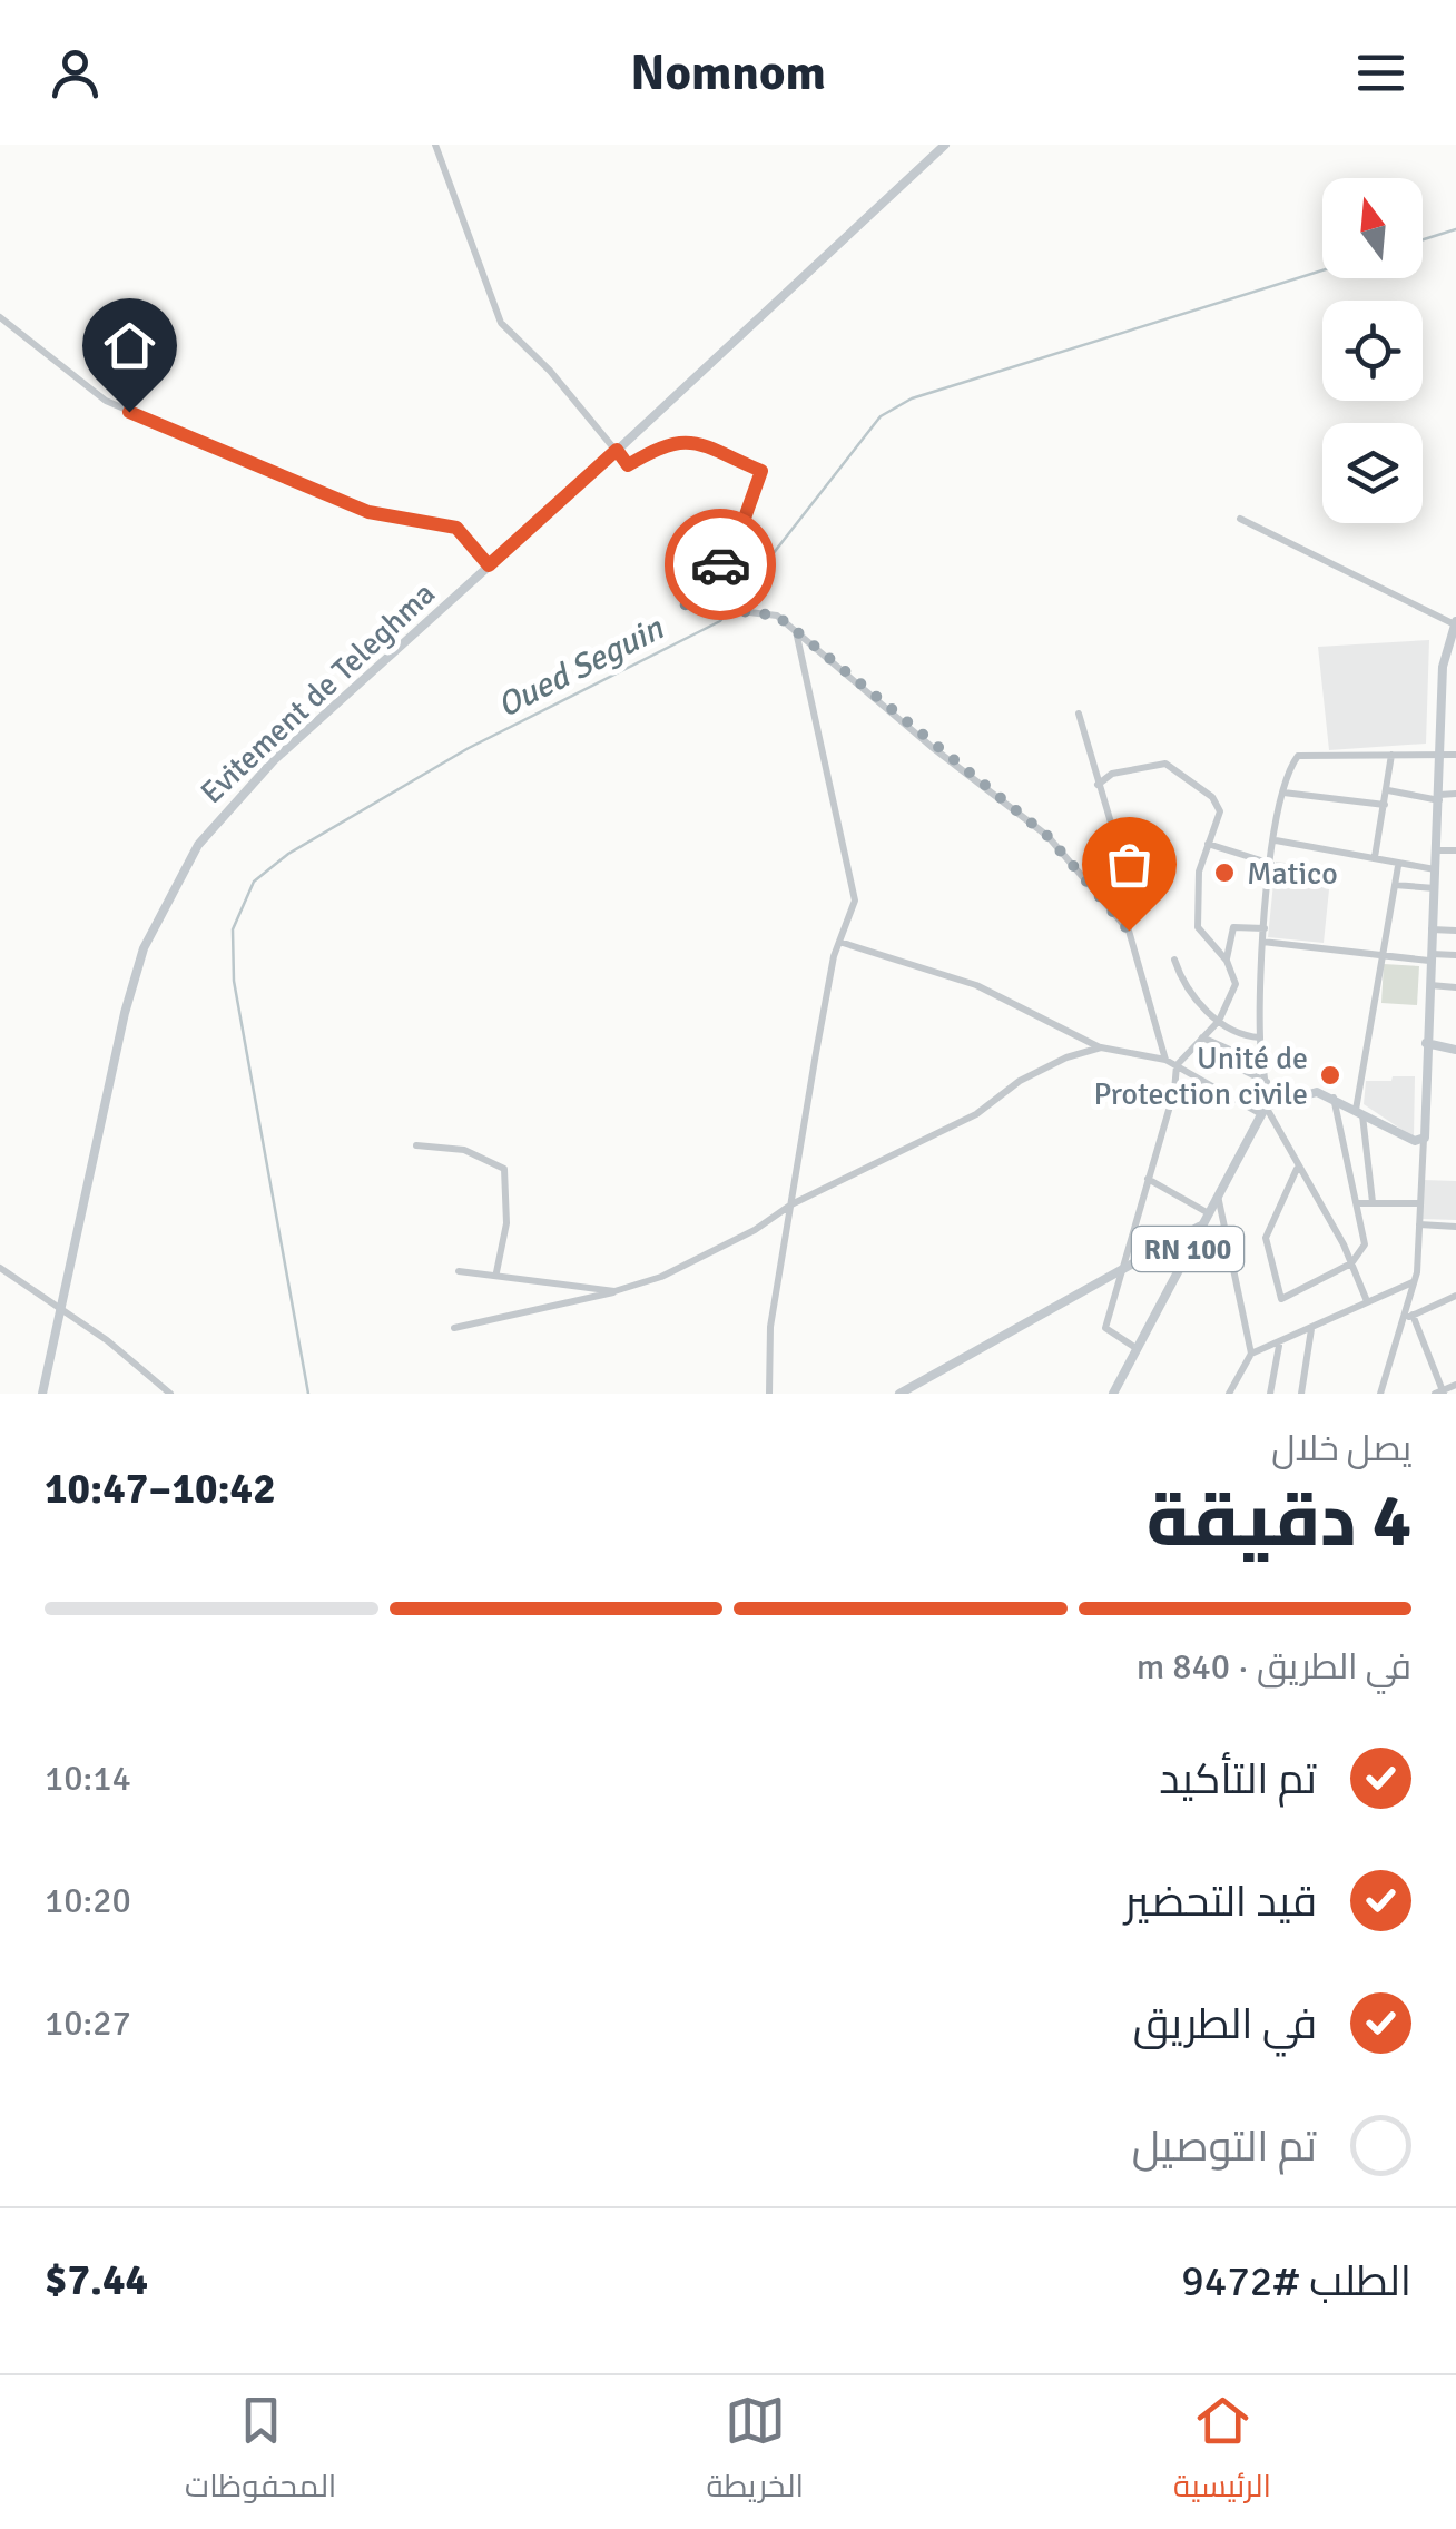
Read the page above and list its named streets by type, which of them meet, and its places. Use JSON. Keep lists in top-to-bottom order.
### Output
{
  "streets": {
    "main road": ["Evitement de Teleghma", "RN 100"]
  },
  "water": ["Oued Seguin"],
  "places": ["Matico", "Unité de Protection civile"],
  "north": "top",
  "page": {
    "header": "Nomnom",
    "heading": ["4 دقيقة", "يصل خلال", "10:42–10:47"],
    "panel": ["الطلب #9472", "$7.44"],
    "bar": "في الطريق · 840 m",
    "list": [
      ["تم التأكيد", "10:14"],
      ["قيد التحضير", "10:20"],
      ["في الطريق", "10:27"],
      "تم التوصيل"
    ],
    "tabs": ["الرئيسية", "الخريطة", "المحفوظات"]
  }
}
